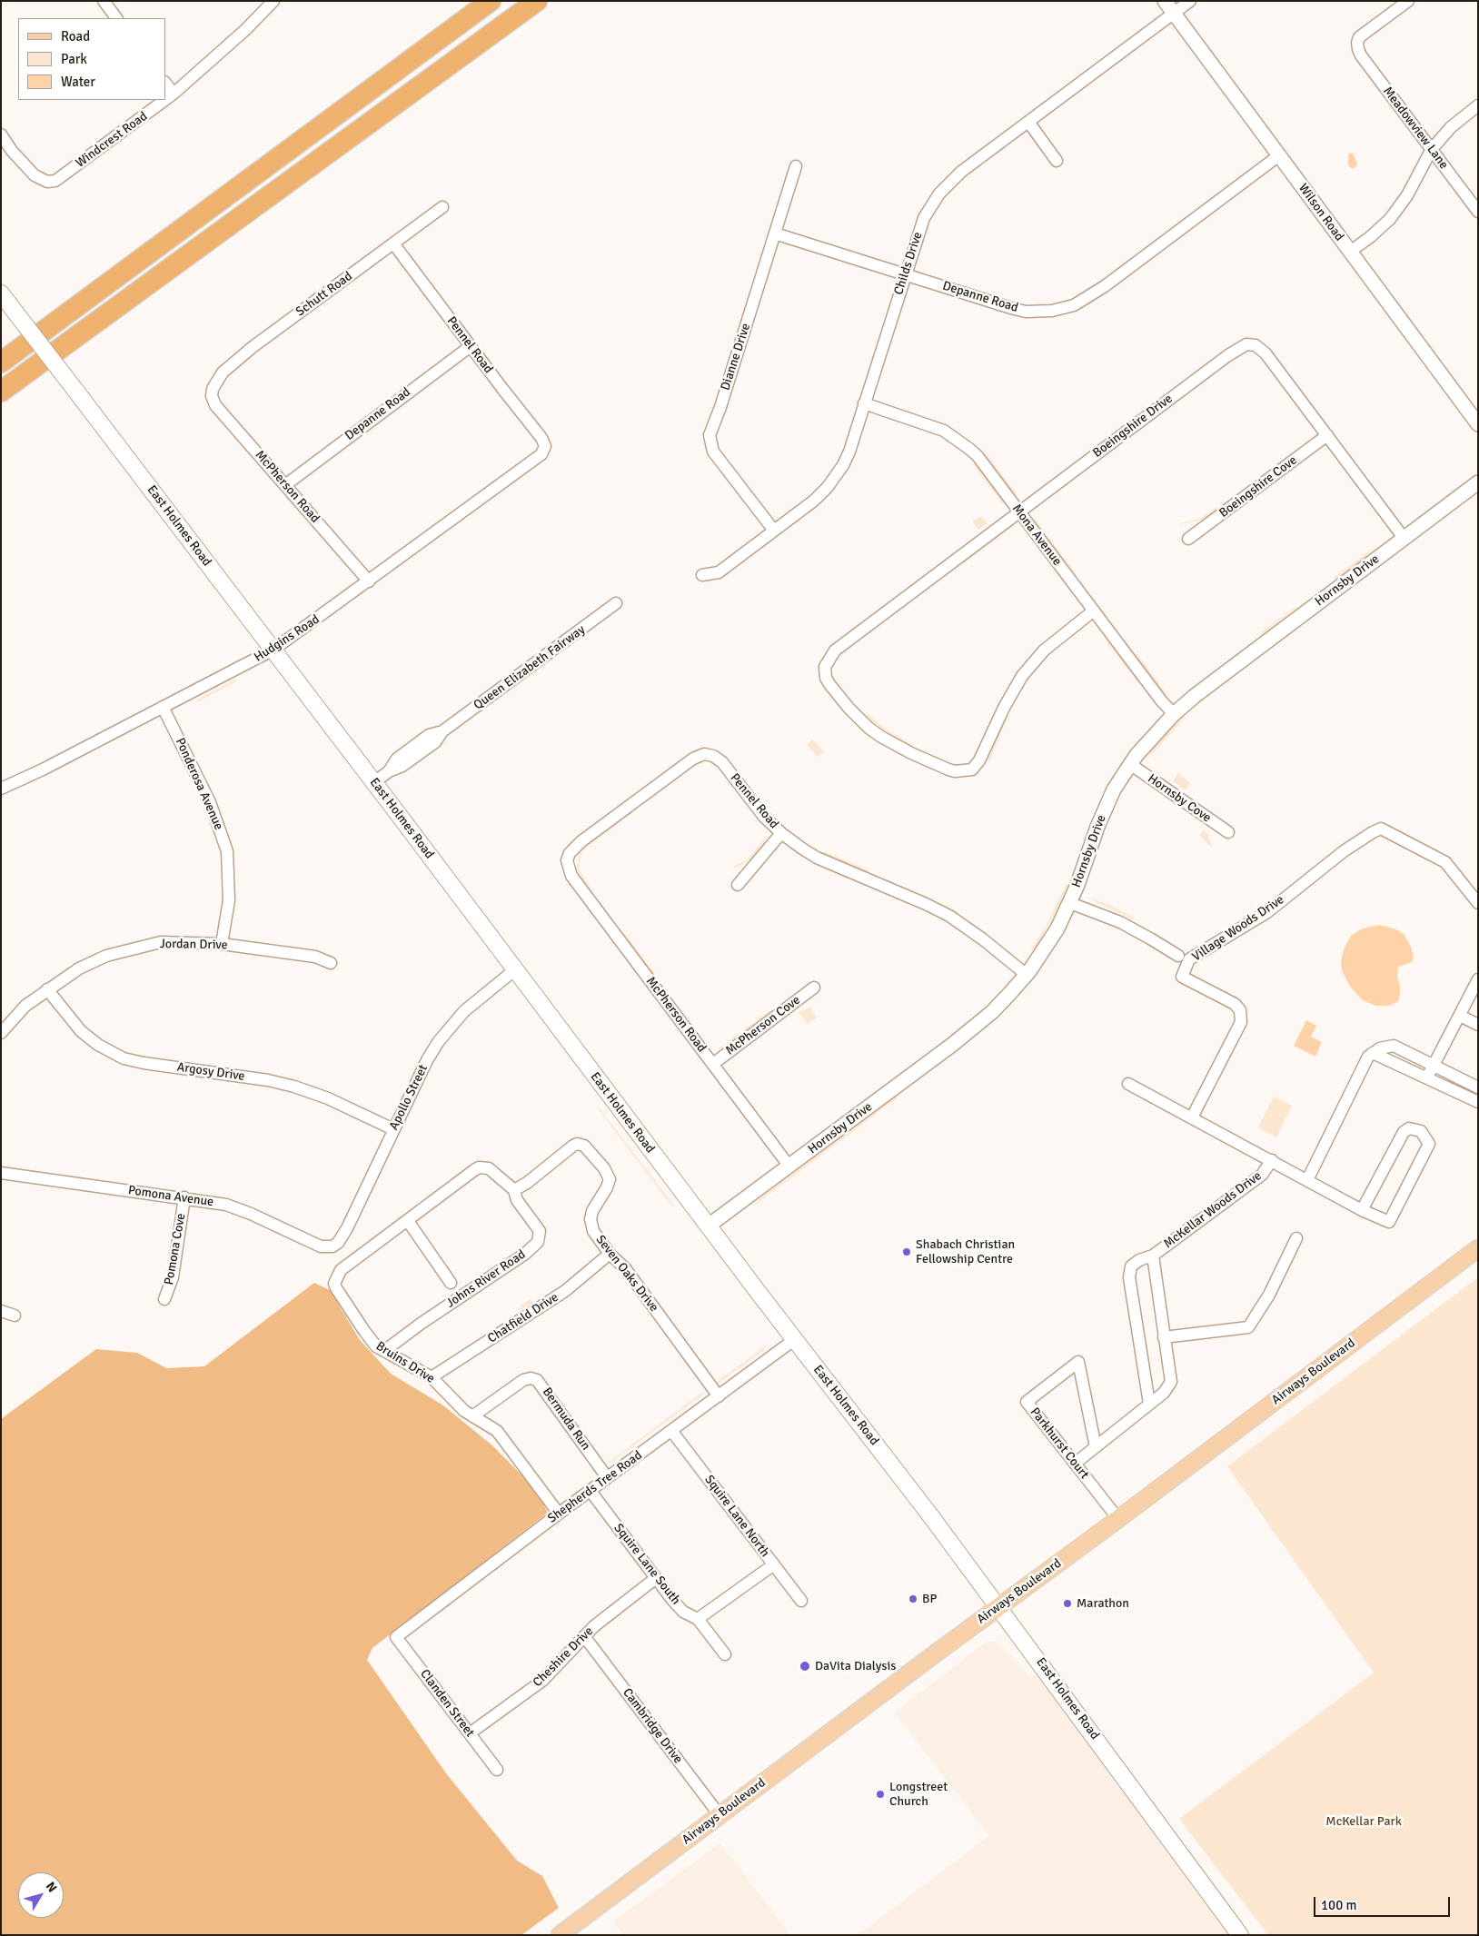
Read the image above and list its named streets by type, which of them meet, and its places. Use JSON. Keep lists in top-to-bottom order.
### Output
{
  "streets": {
    "main road": ["East Holmes Road", "Airways Boulevard"],
    "street": [
      "Meadowview Lane",
      "Windcrest Road",
      "Wilson Road",
      "Childs Drive",
      "Schutt Road",
      "Depanne Road",
      "Pennel Road",
      "Dianne Drive",
      "Boeingshire Drive",
      "McPherson Road",
      "Boeingshire Cove",
      "Mona Avenue",
      "Hornsby Drive",
      "Hudgins Road",
      "Queen Elizabeth Fairway",
      "Ponderosa Avenue",
      "Hornsby Cove",
      "Village Woods Drive",
      "Jordan Drive",
      "McPherson Cove",
      "Argosy Drive",
      "Apollo Street",
      "Pomona Avenue",
      "McKellar Woods Drive",
      "Pomona Cove",
      "Seven Oaks Drive",
      "Johns River Road",
      "Chatfield Drive",
      "Bruins Drive",
      "Bermuda Run",
      "Parkhurst Court",
      "Shepherds Tree Road",
      "Squire Lane North",
      "Squire Lane South",
      "Cheshire Drive",
      "Clanden Street",
      "Cambridge Drive"
    ]
  },
  "crossings": [
    ["Wilson Road", "Childs Drive"],
    ["Wilson Road", "Depanne Road"],
    ["Childs Drive", "Depanne Road"],
    ["Childs Drive", "Dianne Drive"],
    ["Childs Drive", "Mona Avenue"],
    ["Schutt Road", "Pennel Road"],
    ["Schutt Road", "McPherson Road"],
    ["Depanne Road", "Pennel Road"],
    ["Depanne Road", "Dianne Drive"],
    ["Depanne Road", "McPherson Road"],
    ["Pennel Road", "McPherson Road"],
    ["Pennel Road", "Hornsby Drive"],
    ["Pennel Road", "Hudgins Road"],
    ["Boeingshire Drive", "Boeingshire Cove"],
    ["Boeingshire Drive", "Mona Avenue"],
    ["Boeingshire Drive", "Hornsby Drive"],
    ["McPherson Road", "Hornsby Drive"],
    ["McPherson Road", "Hudgins Road"],
    ["McPherson Road", "McPherson Cove"],
    ["East Holmes Road", "Hornsby Drive"],
    ["East Holmes Road", "Hudgins Road"],
    ["East Holmes Road", "Queen Elizabeth Fairway"],
    ["East Holmes Road", "Apollo Street"],
    ["East Holmes Road", "Airways Boulevard"],
    ["East Holmes Road", "Shepherds Tree Road"],
    ["Mona Avenue", "Hornsby Drive"],
    ["Hornsby Drive", "Hornsby Cove"],
    ["Hudgins Road", "Ponderosa Avenue"],
    ["Ponderosa Avenue", "Jordan Drive"],
    ["Jordan Drive", "Argosy Drive"],
    ["Argosy Drive", "Apollo Street"],
    ["Apollo Street", "Pomona Avenue"],
    ["Pomona Avenue", "Pomona Cove"],
    ["McKellar Woods Drive", "Parkhurst Court"],
    ["Seven Oaks Drive", "Johns River Road"],
    ["Seven Oaks Drive", "Chatfield Drive"],
    ["Seven Oaks Drive", "Shepherds Tree Road"],
    ["Johns River Road", "Bruins Drive"],
    ["Chatfield Drive", "Bruins Drive"],
    ["Bruins Drive", "Bermuda Run"],
    ["Bruins Drive", "Shepherds Tree Road"],
    ["Airways Boulevard", "Parkhurst Court"],
    ["Airways Boulevard", "Cambridge Drive"],
    ["Bermuda Run", "Shepherds Tree Road"],
    ["Shepherds Tree Road", "Squire Lane North"],
    ["Shepherds Tree Road", "Squire Lane South"],
    ["Shepherds Tree Road", "Clanden Street"],
    ["Squire Lane South", "Cheshire Drive"],
    ["Cheshire Drive", "Clanden Street"],
    ["Cheshire Drive", "Cambridge Drive"]
  ],
  "parks": ["McKellar Park"],
  "places": [
    "Shabach Christian Fellowship Centre",
    "BP",
    "Marathon",
    "DaVita Dialysis",
    "Longstreet Church"
  ],
  "legend": ["Road", "Park", "Water"],
  "scale_bar": "100 m",
  "north": "top right"
}
